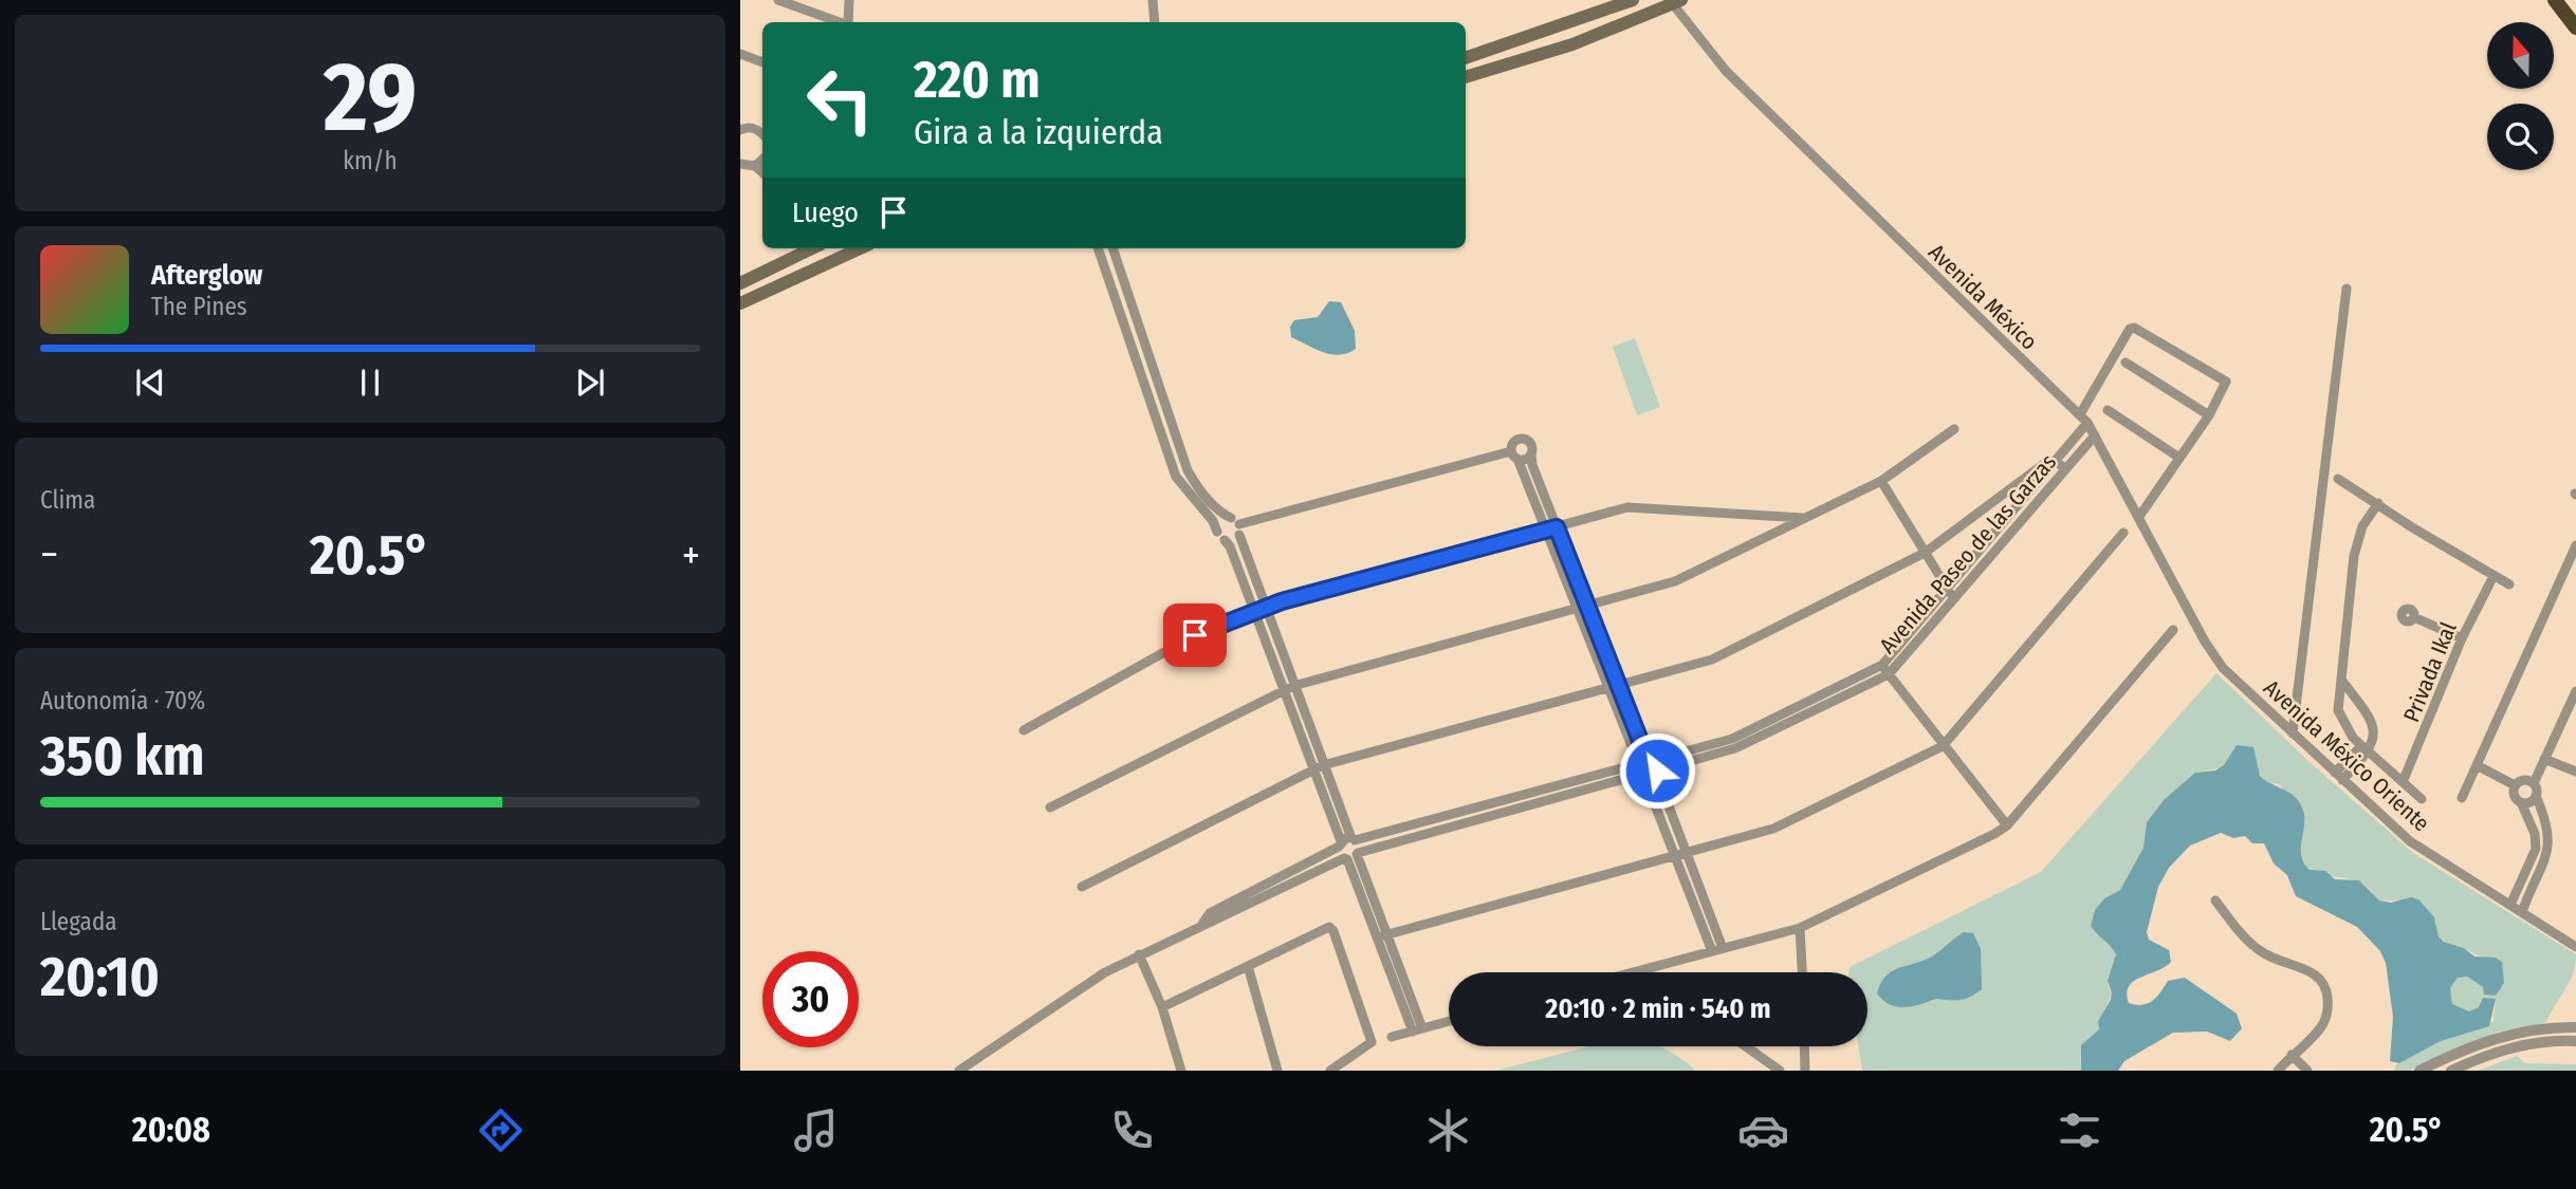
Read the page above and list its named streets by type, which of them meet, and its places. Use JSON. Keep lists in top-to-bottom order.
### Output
{
  "streets": {
    "street": [
      "Avenida México",
      "Avenida Paseo de las Garzas",
      "Privada Ikal",
      "Avenida México Oriente"
    ]
  },
  "crossings": [
    ["Avenida México", "Avenida Paseo de las Garzas"],
    ["Avenida México", "Avenida México Oriente"]
  ],
  "north": "top",
  "page": {
    "tile": [
      ["29", "km/h"],
      "Clima",
      ["Autonomía · 70%", "350 km"],
      ["Llegada", "20:10"]
    ],
    "turn": ["220 m", "Gira a la izquierda"],
    "then": "Luego",
    "song": ["Afterglow", "The Pines"],
    "heat": ["−", "20.5°", "+"],
    "limit": "30",
    "trip": "20:10 · 2 min · 540 m",
    "tabs": ["20:08", "20.5°"]
  }
}
